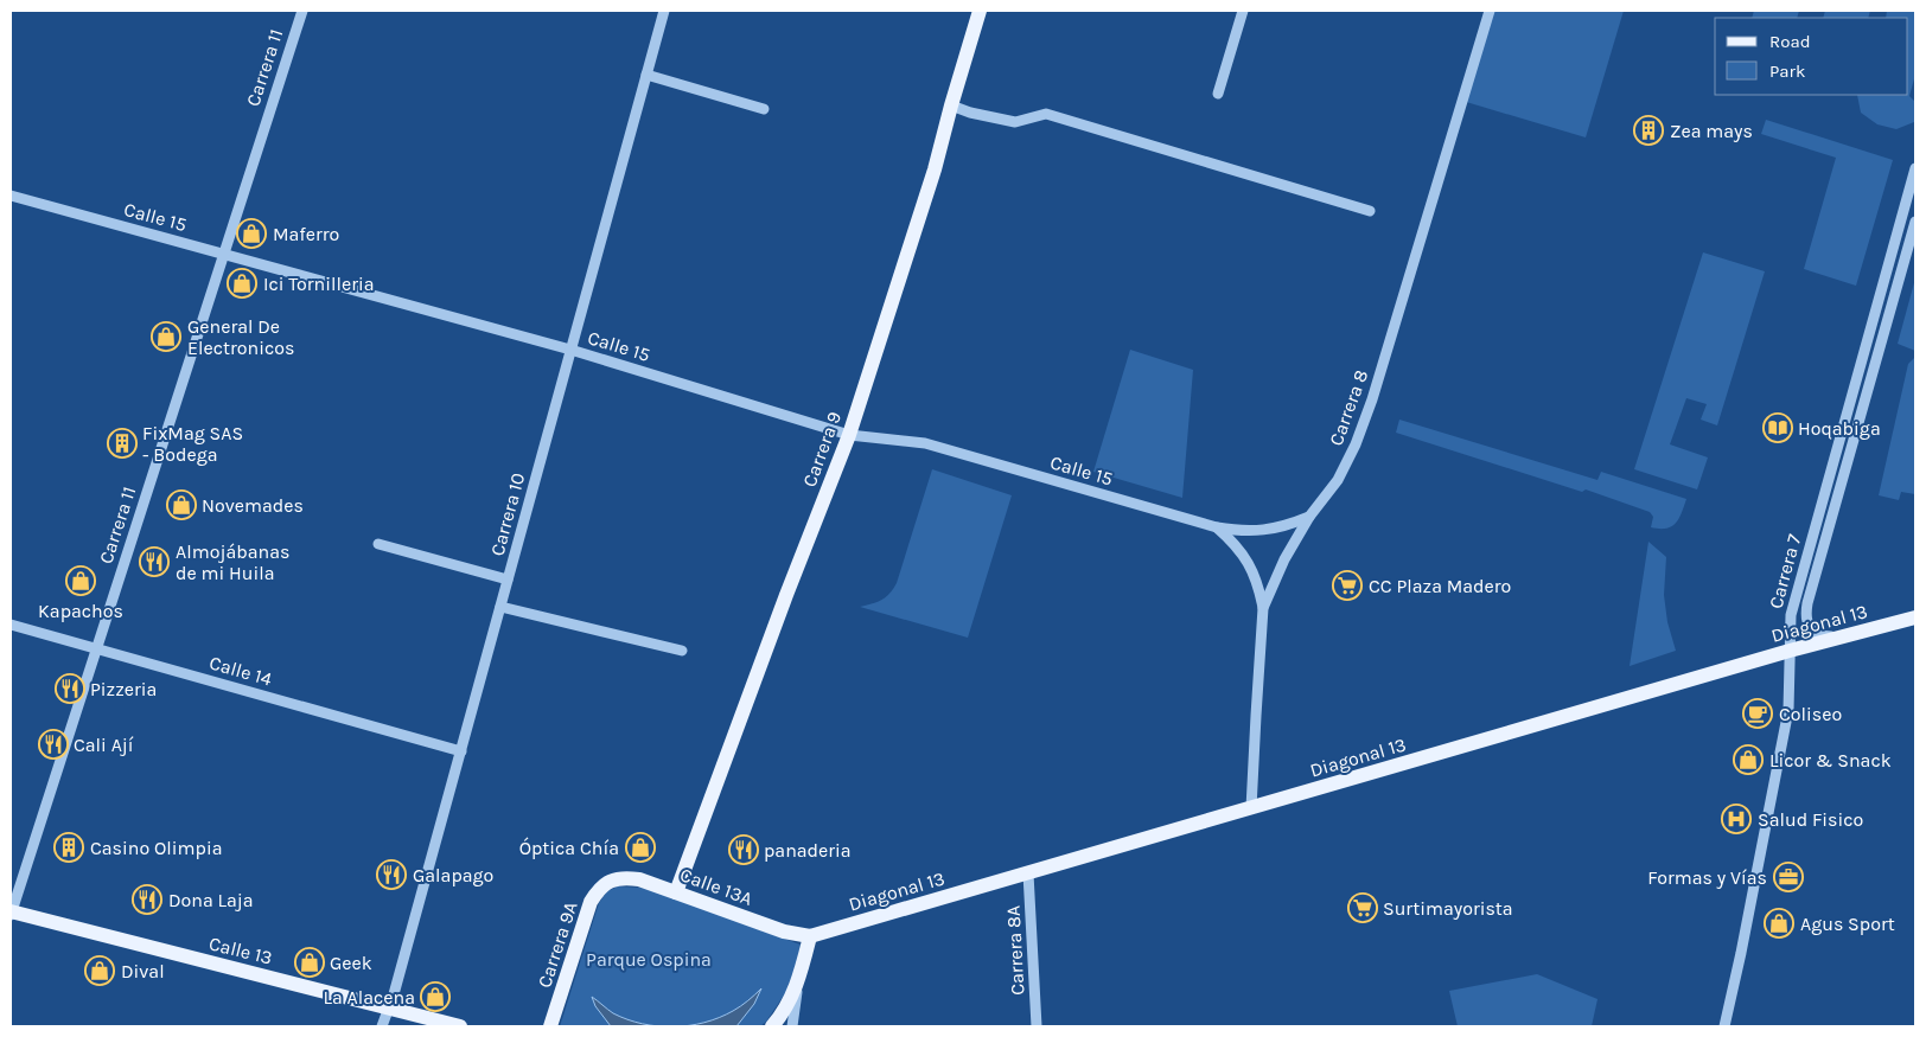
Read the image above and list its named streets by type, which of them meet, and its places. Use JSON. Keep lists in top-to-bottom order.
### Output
{
  "streets": {
    "main road": [
      "Carrera 9",
      "Diagonal 13",
      "Calle 13A",
      "Carrera 9A",
      "Calle 13"
    ],
    "street": [
      "Carrera 11",
      "Calle 15",
      "Carrera 8",
      "Carrera 10",
      "Carrera 7",
      "Calle 14",
      "Carrera 8A"
    ]
  },
  "crossings": [
    ["Carrera 11", "Calle 15"],
    ["Carrera 11", "Calle 14"],
    ["Carrera 11", "Calle 13"],
    ["Calle 15", "Carrera 8"],
    ["Calle 15", "Carrera 9"],
    ["Calle 15", "Carrera 10"],
    ["Carrera 8", "Diagonal 13"],
    ["Carrera 9", "Calle 13A"],
    ["Carrera 10", "Calle 14"],
    ["Carrera 10", "Calle 13"],
    ["Carrera 7", "Diagonal 13"],
    ["Diagonal 13", "Calle 13A"],
    ["Diagonal 13", "Carrera 8A"],
    ["Calle 13A", "Carrera 9A"]
  ],
  "parks": ["Parque Ospina"],
  "places": {
    "building": ["Zea mays", "FixMag SAS - Bodega", "Casino Olimpia"],
    "shop": [
      "Maferro",
      "Ici Tornilleria",
      "General De Electronicos",
      "Novemades",
      "Kapachos",
      "Licor & Snack",
      "Óptica Chía",
      "Agus Sport",
      "Geek",
      "Dival",
      "La Alacena"
    ],
    "library": ["Hoqabiga"],
    "restaurant": [
      "Almojábanas de mi Huila",
      "Pizzeria",
      "Cali Ají",
      "panaderia",
      "Galapago",
      "Dona Laja"
    ],
    "supermarket": ["CC Plaza Madero", "Surtimayorista"],
    "cafe": ["Coliseo"],
    "hospital": ["Salud Fisico"],
    "office": ["Formas y Vías"]
  },
  "legend": ["Road", "Park"]
}
